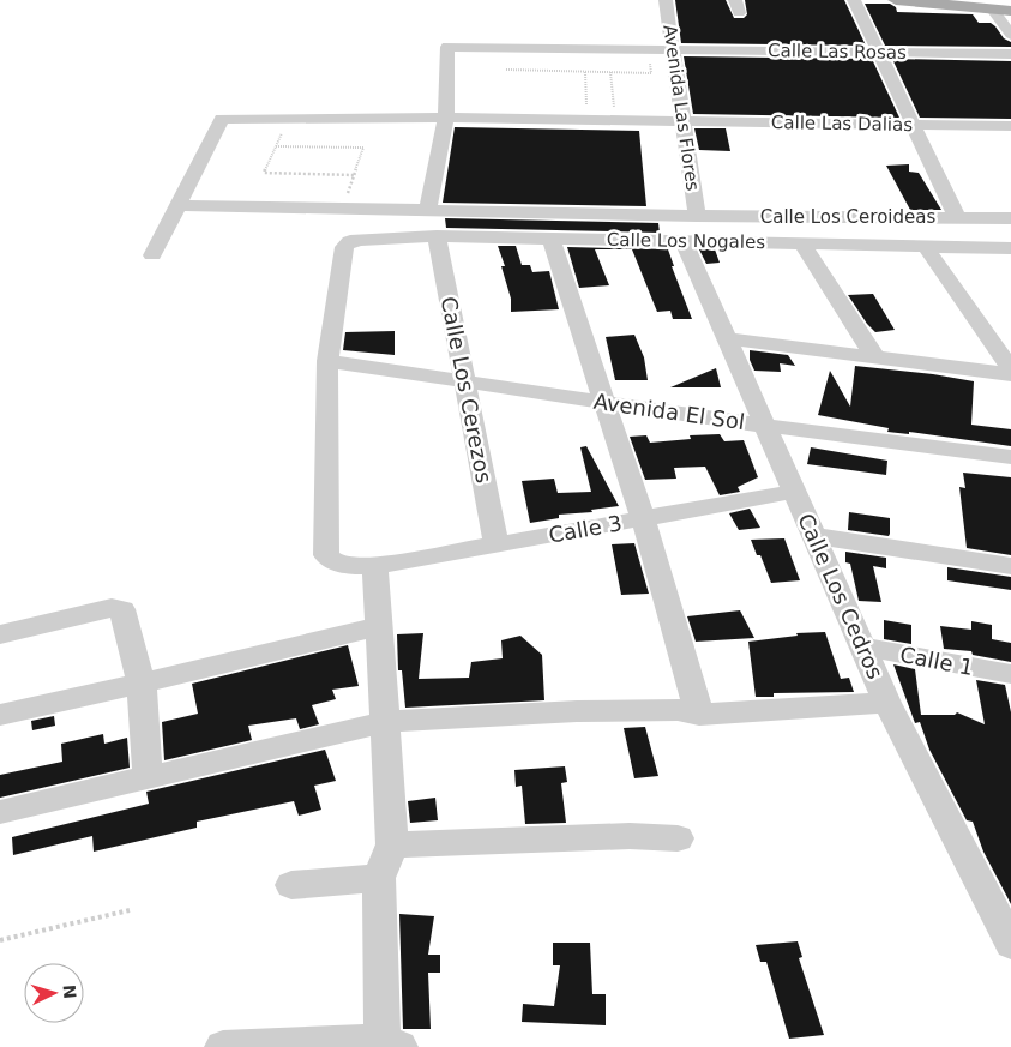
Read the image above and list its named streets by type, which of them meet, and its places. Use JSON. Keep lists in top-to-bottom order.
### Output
{
  "streets": {
    "street": [
      "Calle Las Rosas",
      "Avenida Las Flores",
      "Calle Las Dalias",
      "Calle Los Ceroideas",
      "Calle Los Nogales",
      "Calle Los Cerezos",
      "Avenida El Sol",
      "Calle 3",
      "Calle Los Cedros",
      "Calle 1"
    ]
  },
  "crossings": [
    ["Calle Las Rosas", "Avenida Las Flores"],
    ["Calle Las Rosas", "Calle Las Dalias"],
    ["Avenida Las Flores", "Calle Las Dalias"],
    ["Avenida Las Flores", "Calle Los Ceroideas"],
    ["Avenida Las Flores", "Calle Los Nogales"],
    ["Avenida Las Flores", "Calle Los Cedros"],
    ["Calle Los Ceroideas", "Calle Los Nogales"],
    ["Calle Los Ceroideas", "Calle Los Cedros"],
    ["Calle Los Nogales", "Calle Los Cerezos"],
    ["Calle Los Nogales", "Avenida El Sol"],
    ["Calle Los Nogales", "Calle 3"],
    ["Calle Los Nogales", "Calle Los Cedros"],
    ["Calle Los Cerezos", "Avenida El Sol"],
    ["Calle Los Cerezos", "Calle 3"],
    ["Avenida El Sol", "Calle 3"],
    ["Avenida El Sol", "Calle Los Cedros"],
    ["Calle 3", "Calle Los Cedros"],
    ["Calle Los Cedros", "Calle 1"]
  ],
  "north": "right"
}
